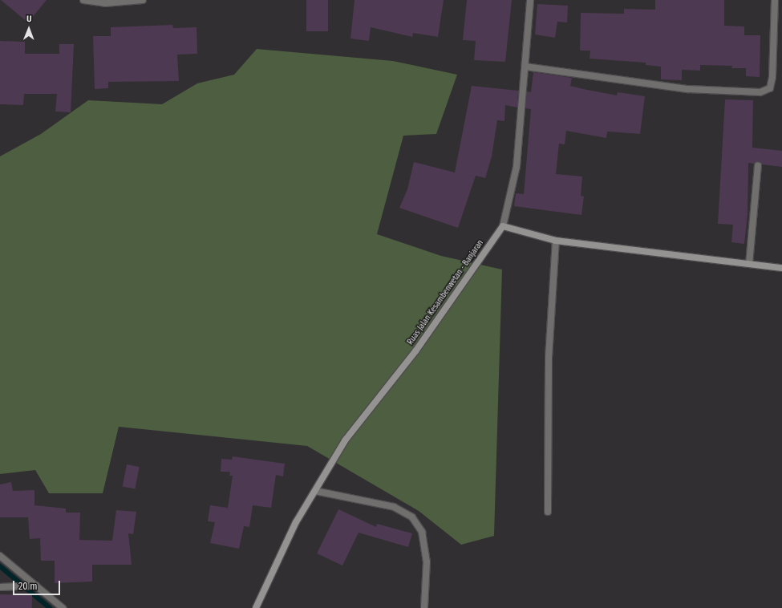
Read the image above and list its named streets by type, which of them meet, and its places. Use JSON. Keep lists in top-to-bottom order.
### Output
{
  "streets": {
    "main road": ["Ruas Jalan Kesambenwetan - Banjaran"]
  },
  "scale_bar": "20 m",
  "north": "top"
}
